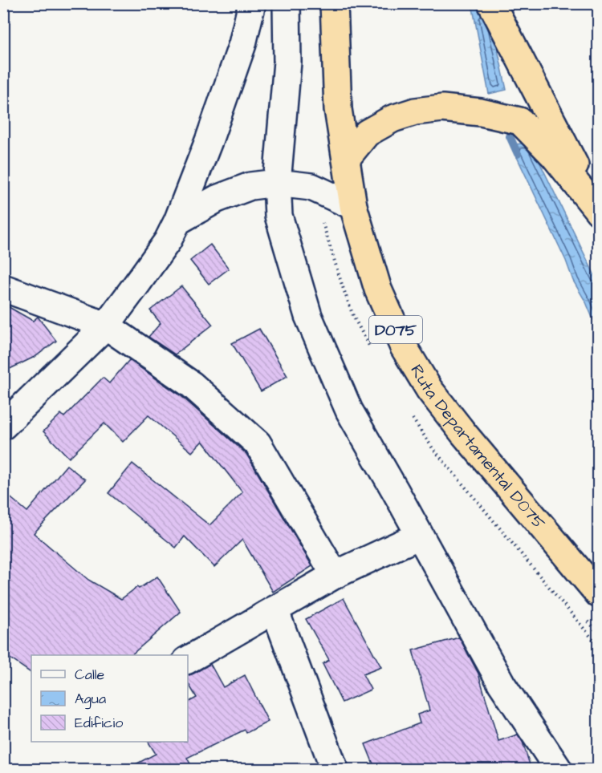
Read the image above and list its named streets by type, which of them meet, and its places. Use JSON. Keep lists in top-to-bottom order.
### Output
{
  "streets": {
    "highway": ["D075", "Ruta Departamental D075"]
  },
  "legend": ["Calle", "Agua", "Edificio"]
}
